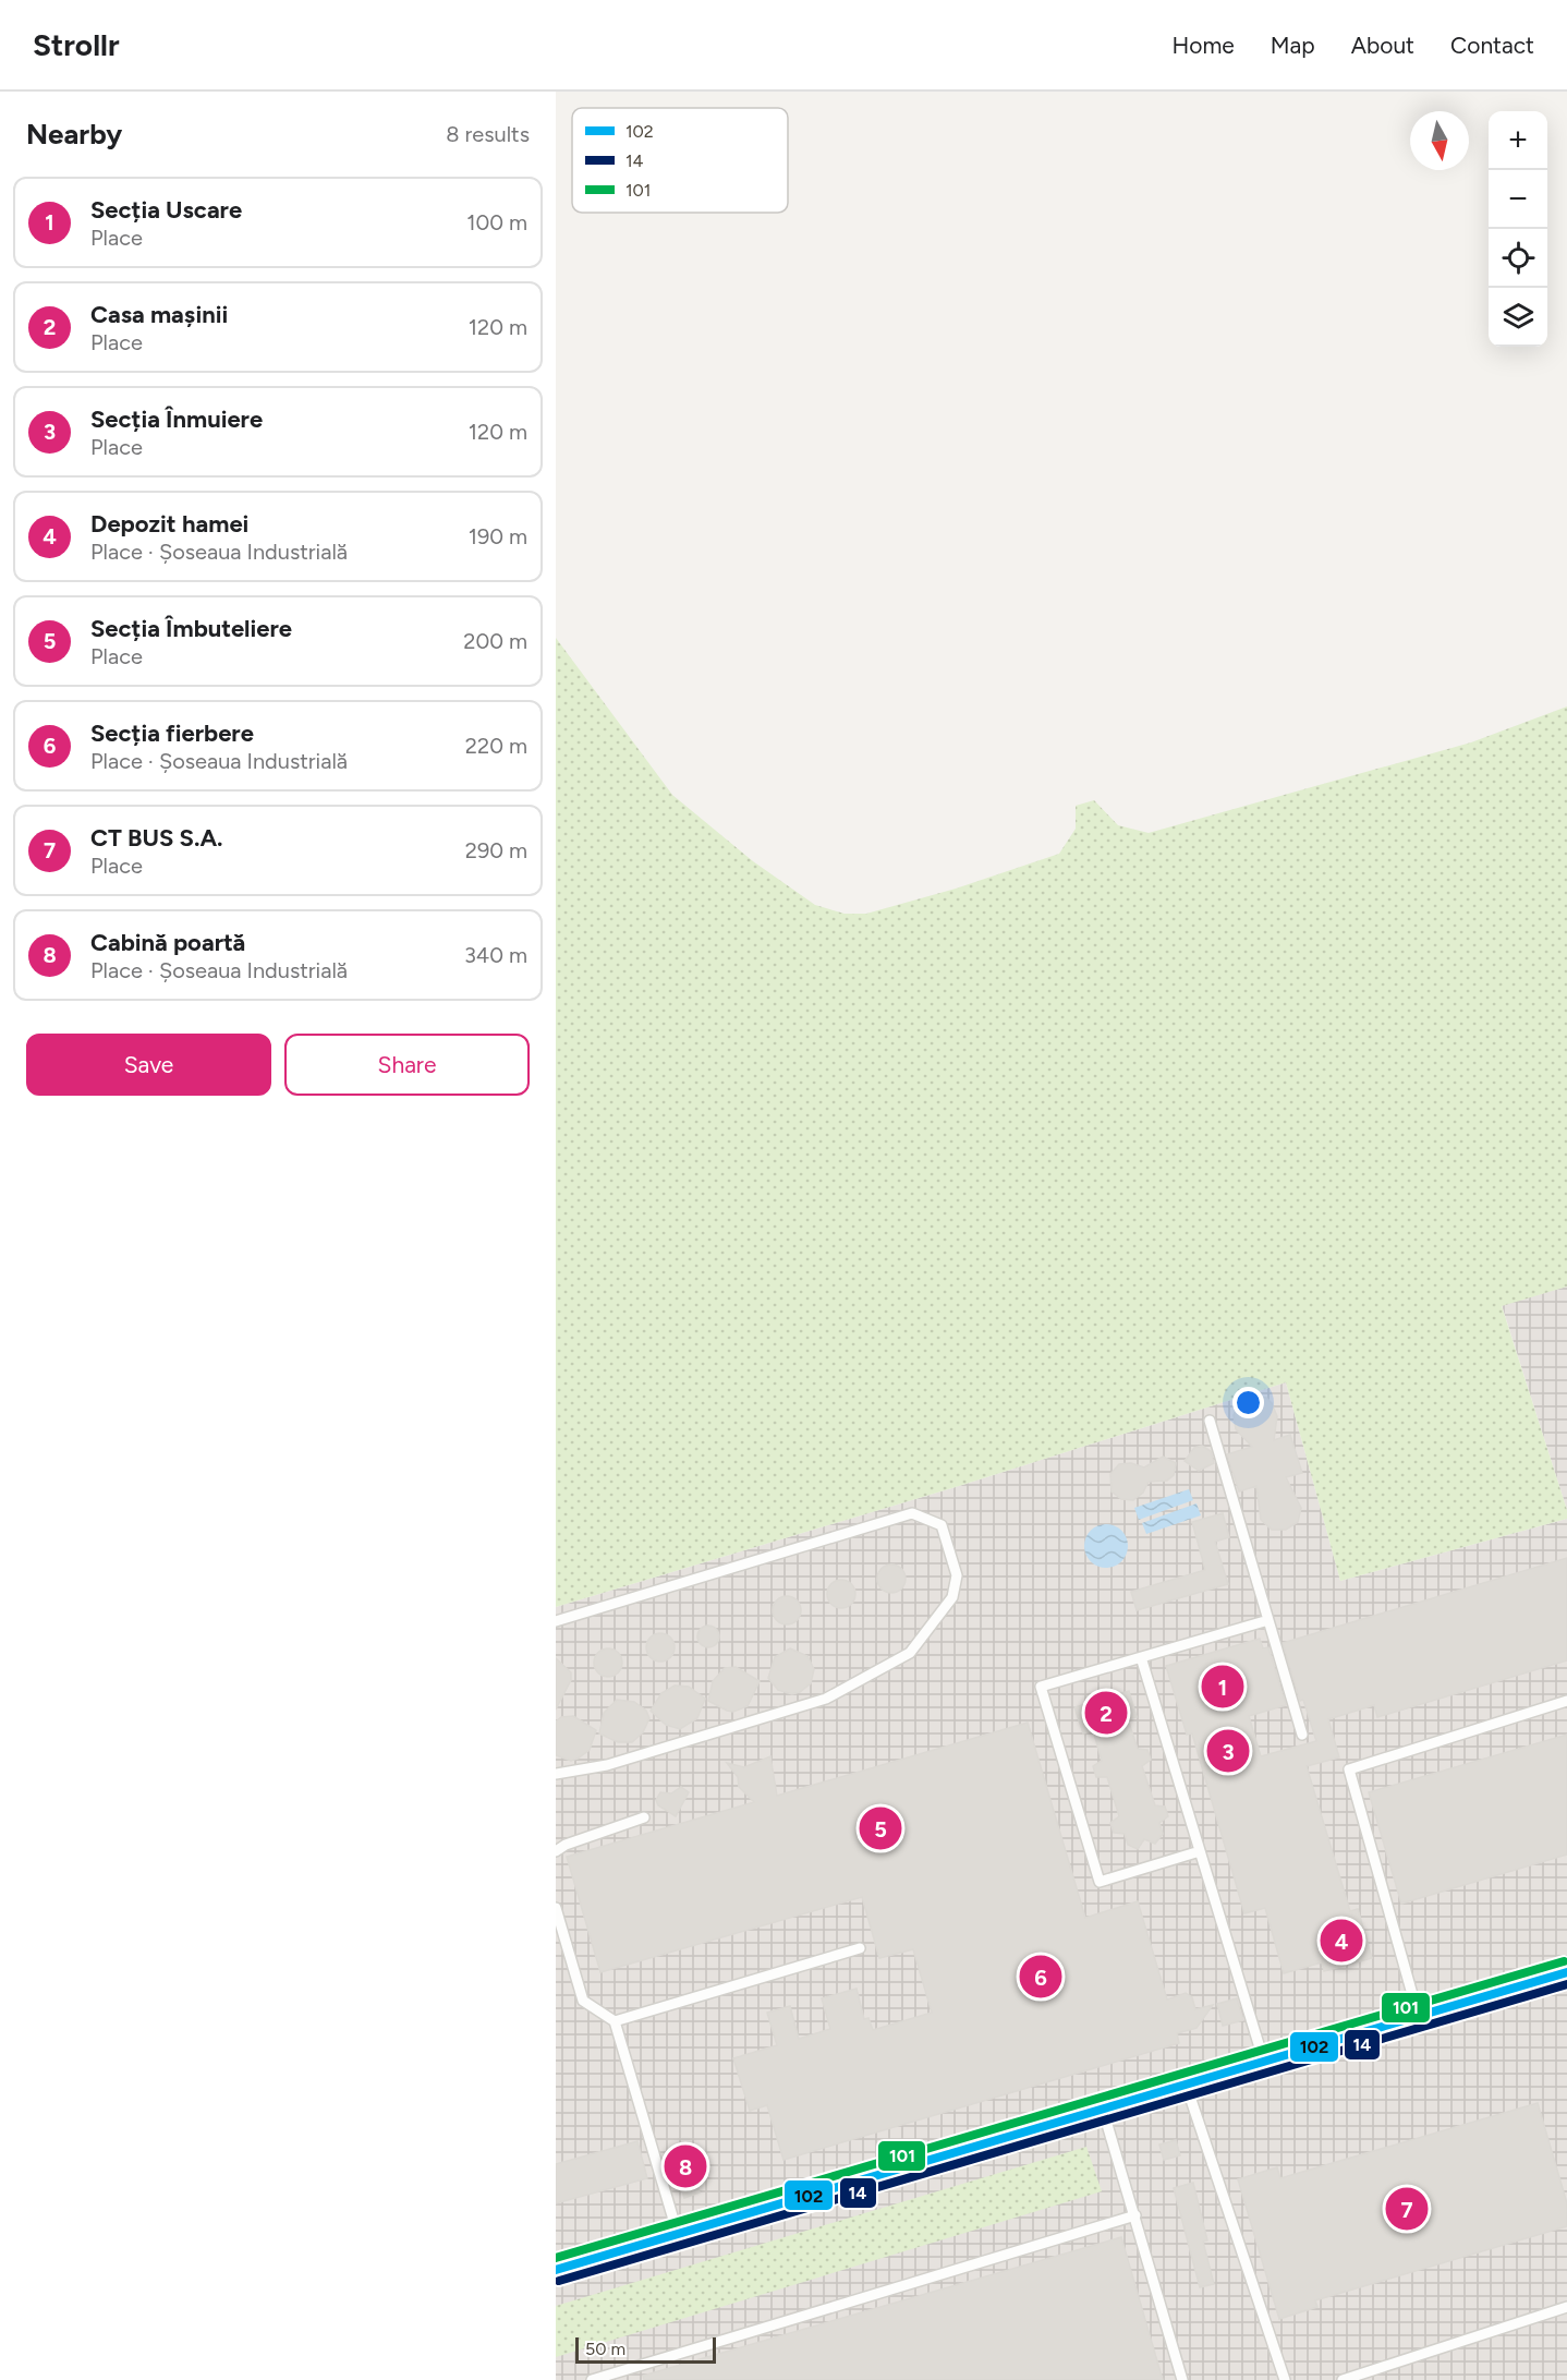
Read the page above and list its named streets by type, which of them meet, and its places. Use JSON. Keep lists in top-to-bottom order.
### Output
{
  "lines": ["transit line 101", "transit line 102", "transit line 14"],
  "legend": ["102", "14", "101"],
  "scale_bar": "50 m",
  "north": "bottom",
  "page": {
    "header": "Strollr",
    "nav": [
      "Home",
      "Map",
      "About",
      "Contact"
    ],
    "heading": ["Nearby", "8 results"],
    "map_buttons": ["+", "−"],
    "list": [
      {
        "mark": "1",
        "name": "Secția Uscare",
        "note": "Place",
        "value": "100 m"
      },
      {
        "mark": "2",
        "name": "Casa mașinii",
        "note": "Place",
        "value": "120 m"
      },
      {
        "mark": "3",
        "name": "Secția Înmuiere",
        "note": "Place",
        "value": "120 m"
      },
      {
        "mark": "4",
        "name": "Depozit hamei",
        "note": "Place · Șoseaua Industrială",
        "value": "190 m"
      },
      {
        "mark": "5",
        "name": "Secția Îmbuteliere",
        "note": "Place",
        "value": "200 m"
      },
      {
        "mark": "6",
        "name": "Secția fierbere",
        "note": "Place · Șoseaua Industrială",
        "value": "220 m"
      },
      {
        "mark": "7",
        "name": "CT BUS S.A.",
        "note": "Place",
        "value": "290 m"
      },
      {
        "mark": "8",
        "name": "Cabină poartă",
        "note": "Place · Șoseaua Industrială",
        "value": "340 m"
      }
    ],
    "buttons": ["Save", "Share"],
    "pins": [
      "1",
      "2",
      "3",
      "5",
      "4",
      "6",
      "8",
      "7"
    ],
    "scale": "50 m"
  }
}
